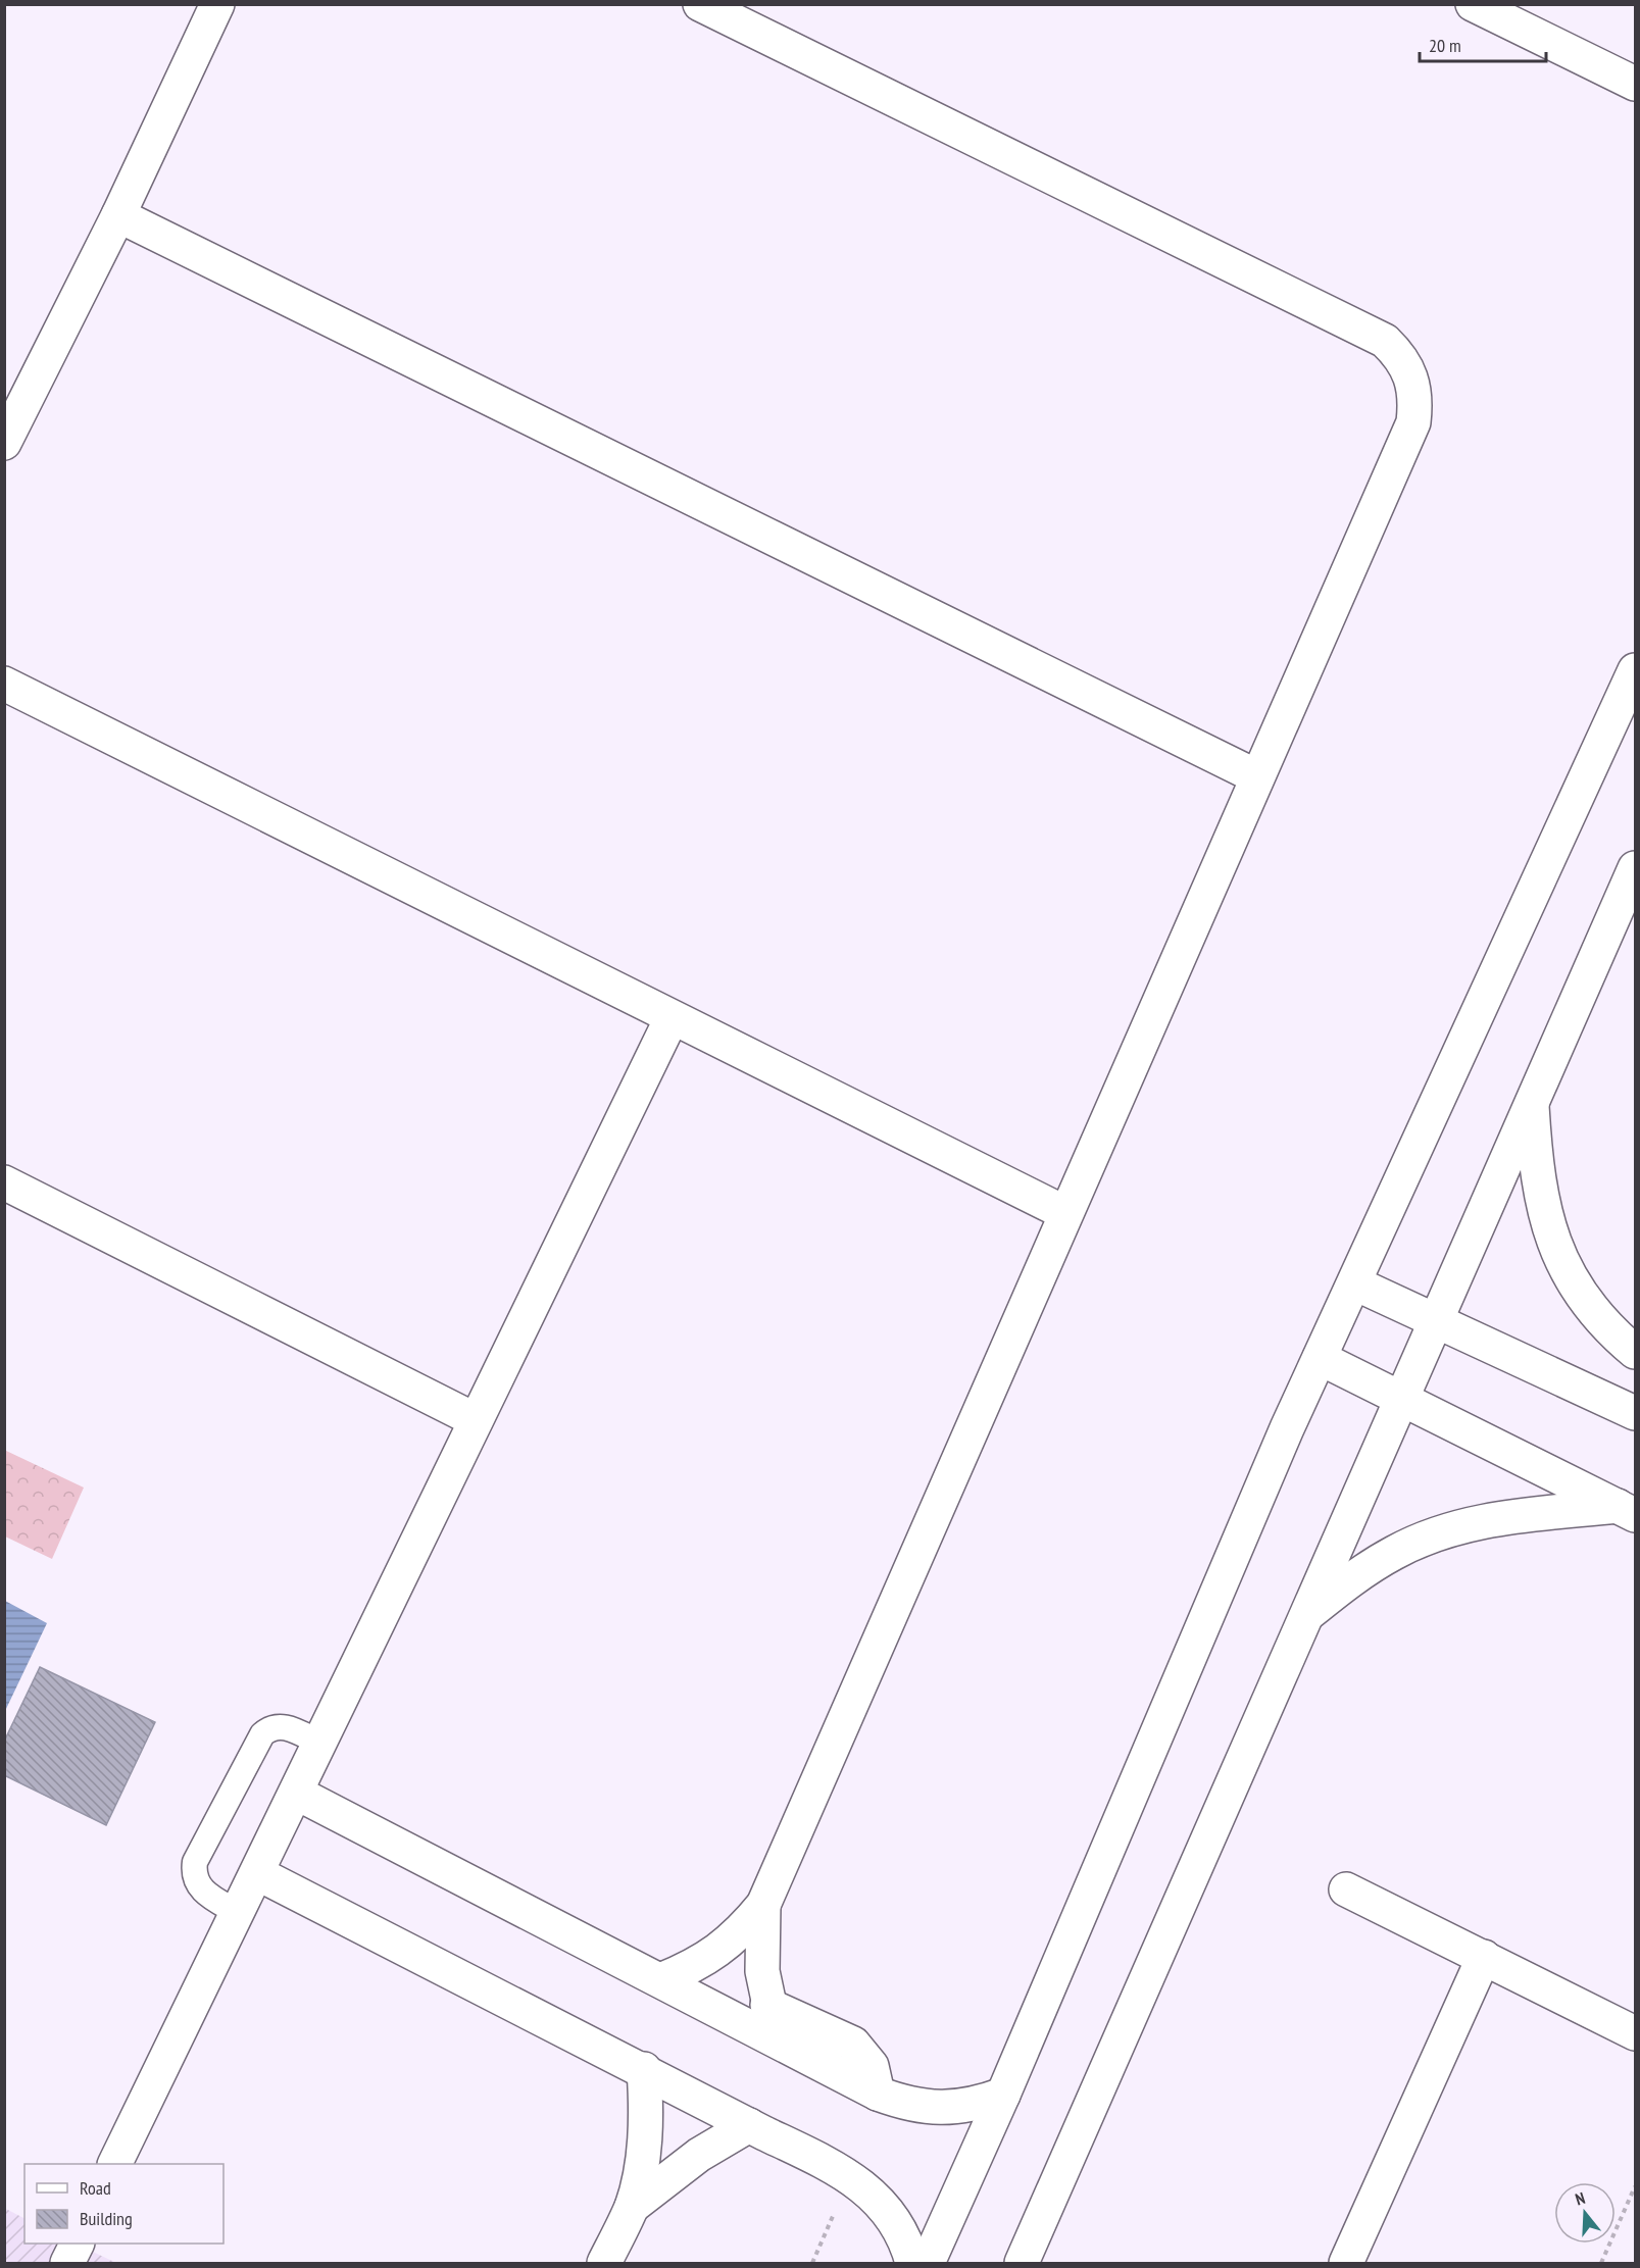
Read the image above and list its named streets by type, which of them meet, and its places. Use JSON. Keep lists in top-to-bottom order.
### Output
{
  "legend": ["Road", "Building"],
  "scale_bar": "20 m",
  "north": "top"
}
